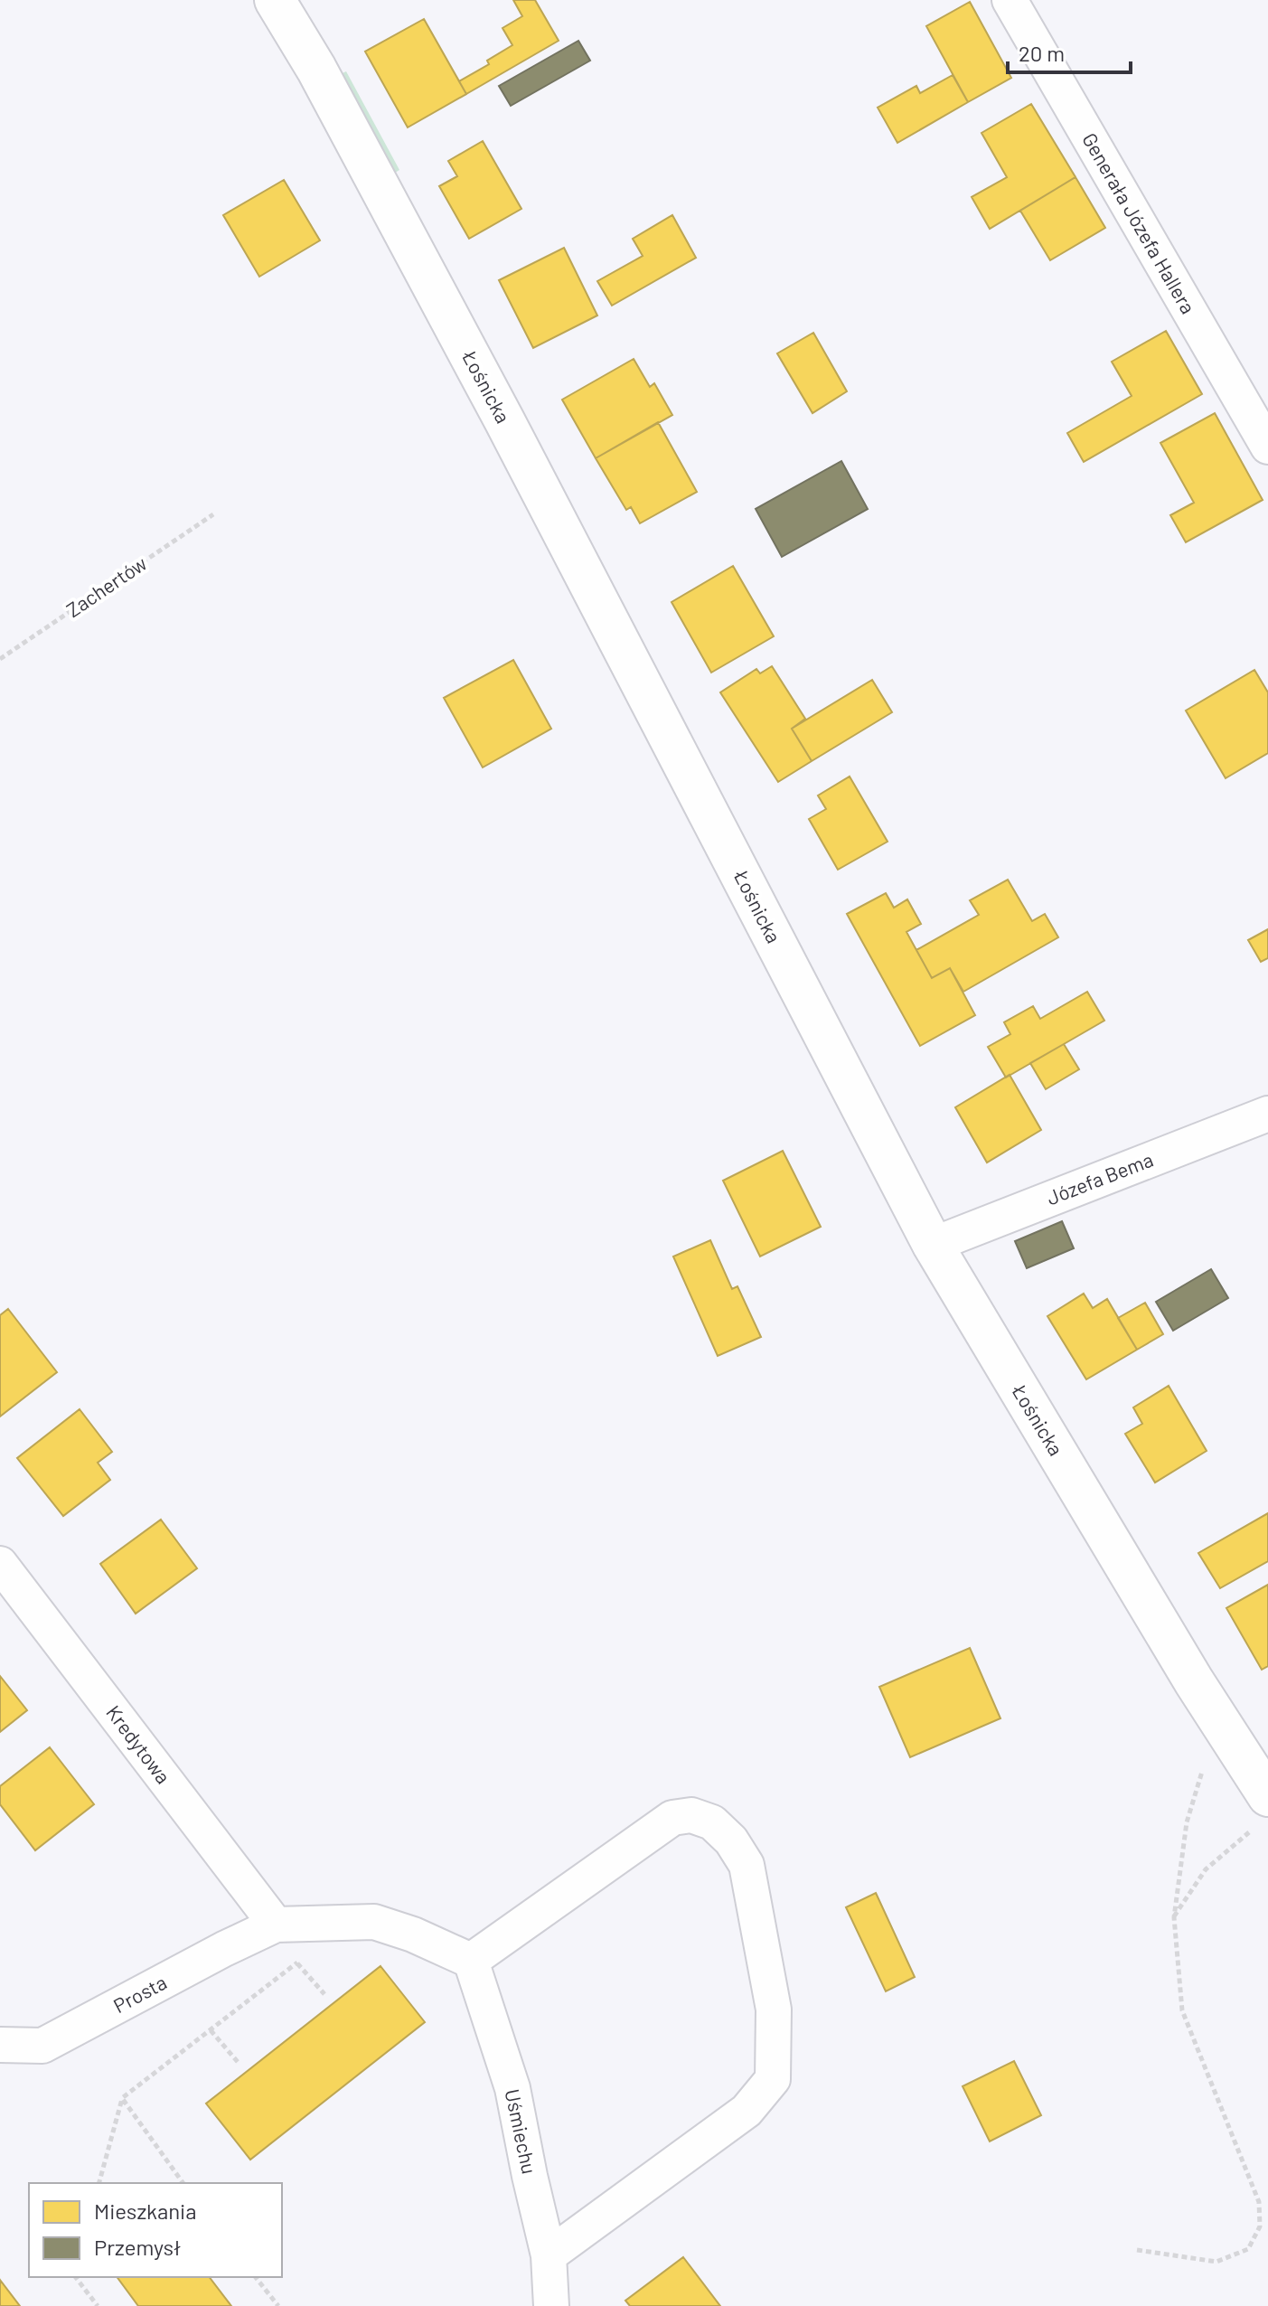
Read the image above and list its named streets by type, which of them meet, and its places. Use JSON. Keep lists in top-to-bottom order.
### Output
{
  "streets": {
    "street": [
      "Generała Józefa Hallera",
      "Łośnicka",
      "Józefa Bema",
      "Kredytowa",
      "Prosta",
      "Uśmiechu"
    ],
    "path": ["Zachertów"]
  },
  "crossings": [
    ["Łośnicka", "Józefa Bema"],
    ["Kredytowa", "Prosta"]
  ],
  "legend": ["Mieszkania", "Przemysł"],
  "scale_bar": "20 m"
}
